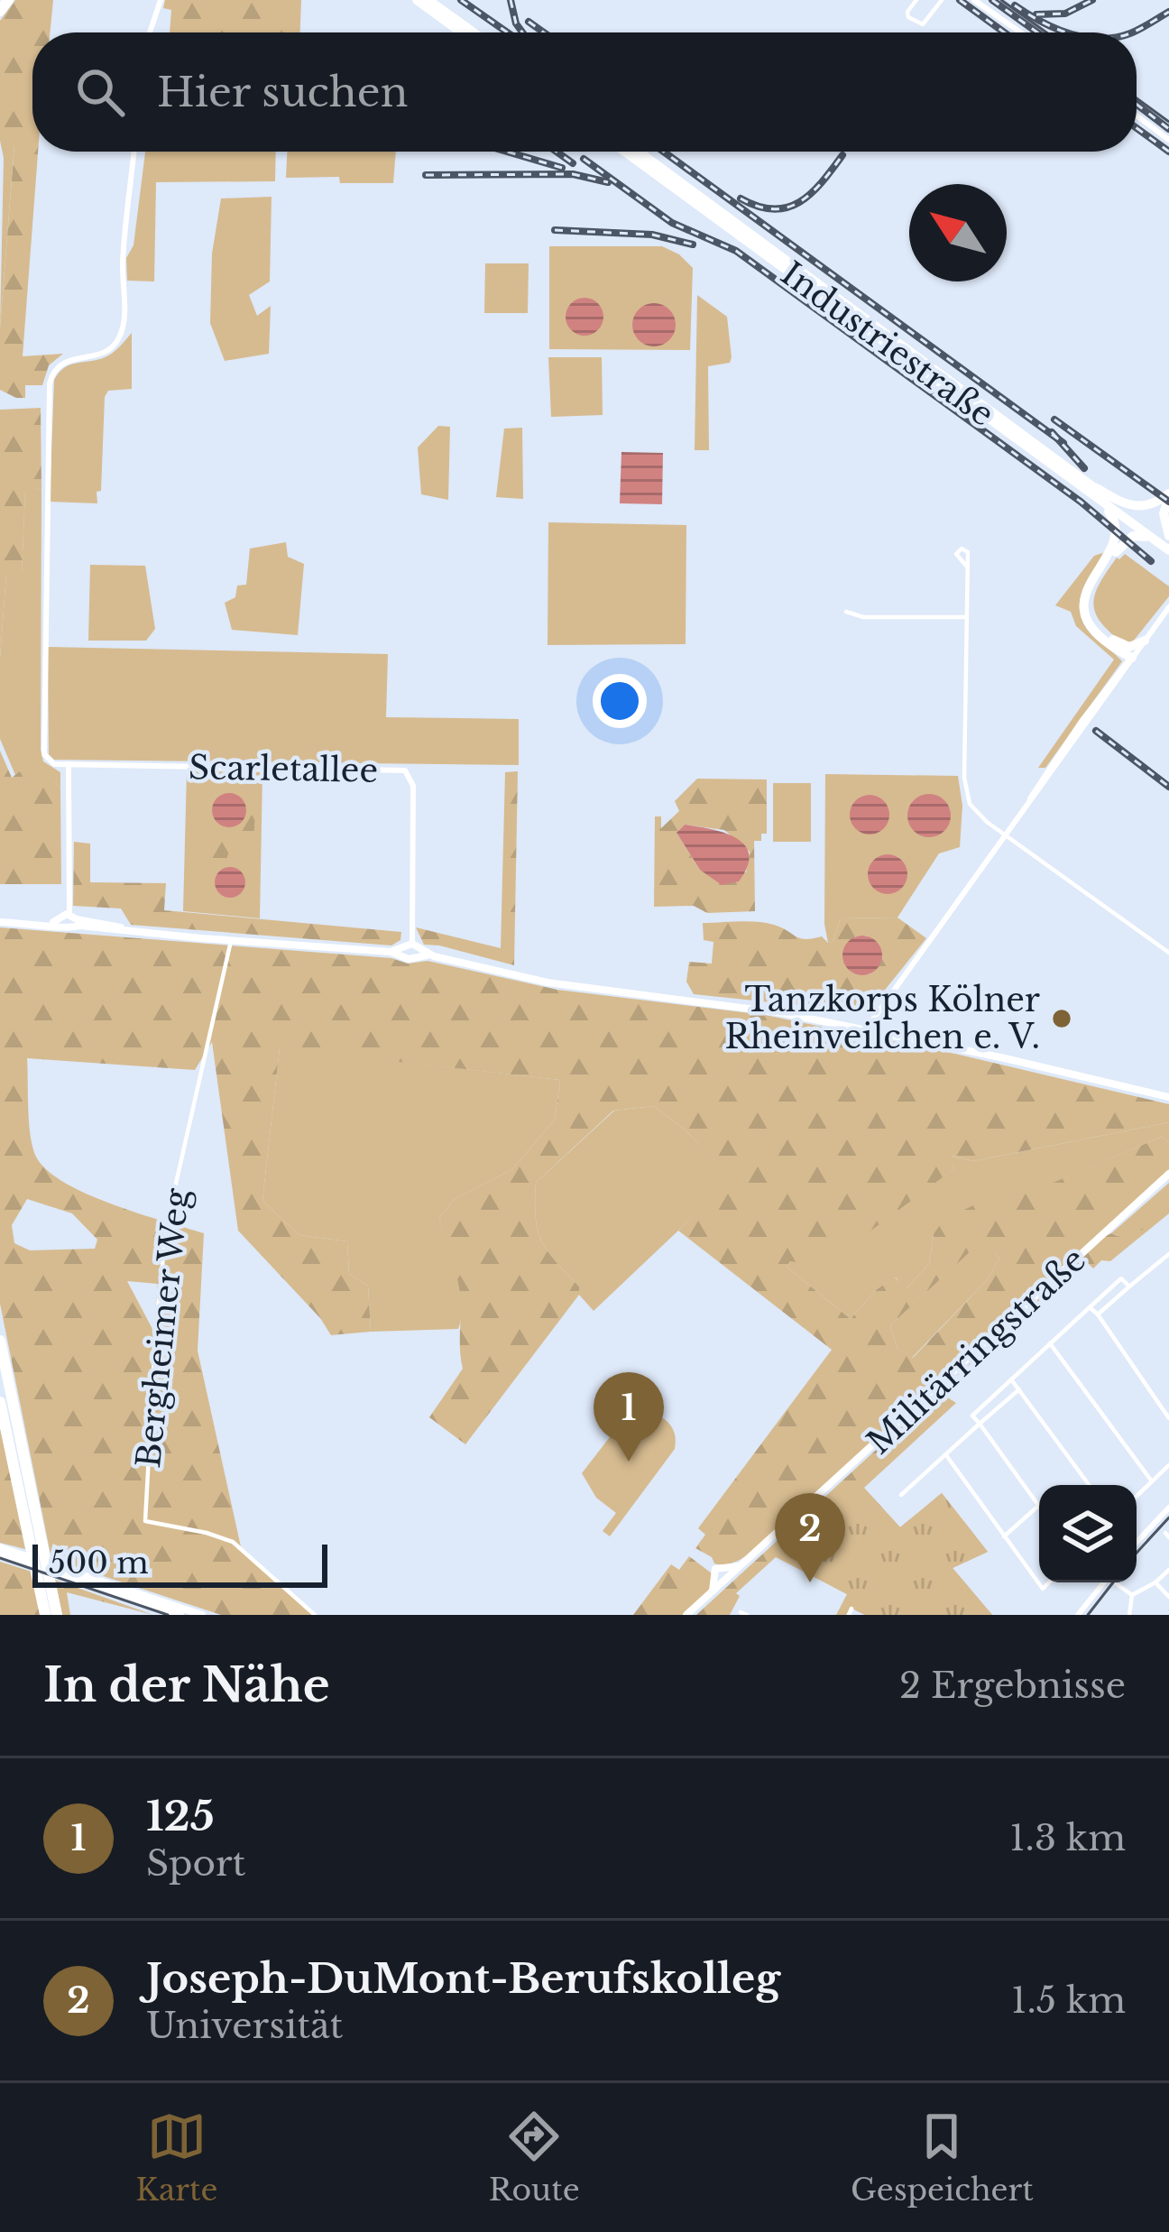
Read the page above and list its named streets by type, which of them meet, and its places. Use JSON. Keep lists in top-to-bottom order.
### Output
{
  "streets": {
    "highway": ["Industriestraße"],
    "main road": ["Militärringstraße"],
    "street": ["Scarletallee", "Bergheimer Weg"]
  },
  "places": ["Tanzkorps Kölner Rheinveilchen e. V."],
  "scale_bar": "500 m",
  "north": "top left",
  "page": {
    "search": "Hier suchen",
    "pins": ["1", "2"],
    "scale": "500 m",
    "heading": ["In der Nähe", "2 Ergebnisse"],
    "list": [
      {
        "mark": "1",
        "name": "125",
        "note": "Sport",
        "value": "1.3 km"
      },
      {
        "mark": "2",
        "name": "Joseph-DuMont-Berufskolleg",
        "note": "Universität",
        "value": "1.5 km"
      }
    ],
    "nav": ["Karte", "Route", "Gespeichert"]
  }
}
